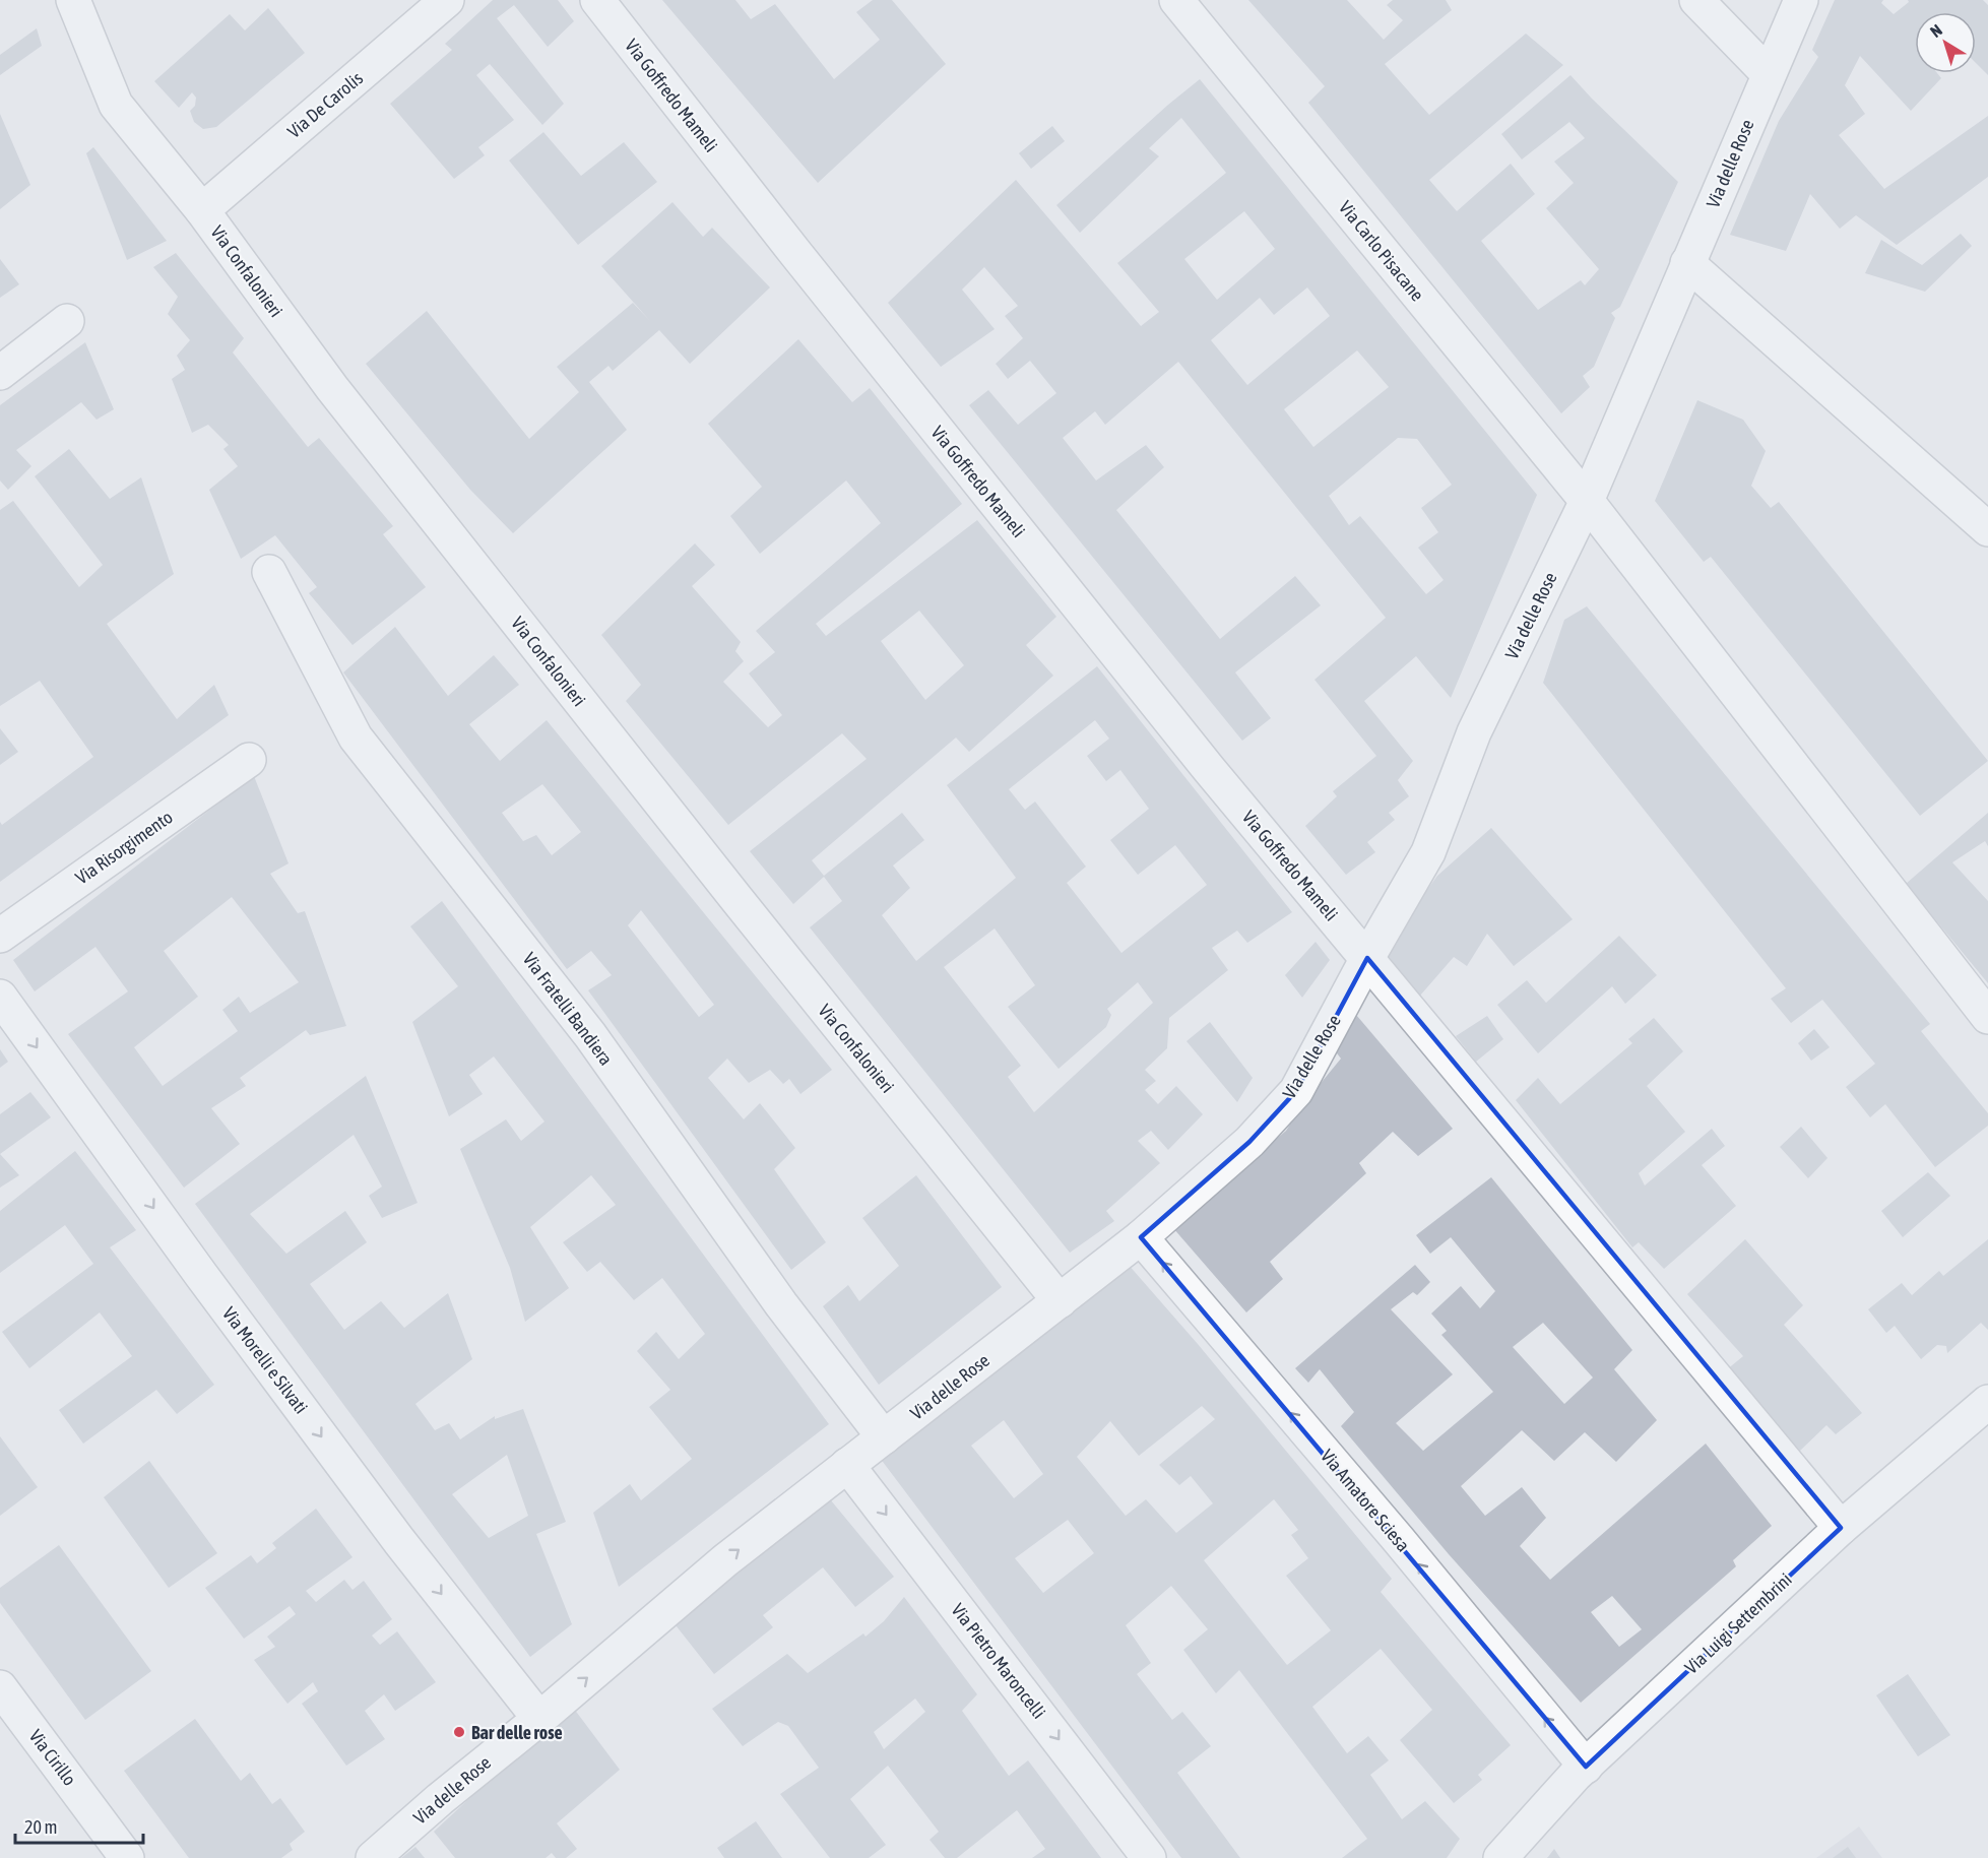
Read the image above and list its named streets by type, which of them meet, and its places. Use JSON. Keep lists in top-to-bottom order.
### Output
{
  "streets": {
    "street": [
      "Via Goffredo Mameli",
      "Via De Carolis",
      "Via delle Rose",
      "Via Carlo Pisacane",
      "Via Confalonieri",
      "Via Risorgimento",
      "Via Fratelli Bandiera",
      "Via Morelli e Silvati",
      "Via Amatore Sciesa",
      "Via Luigi Settembrini",
      "Via Pietro Maroncelli",
      "Via Cirillo"
    ]
  },
  "crossings": [
    ["Via Goffredo Mameli", "Via delle Rose"],
    ["Via Goffredo Mameli", "Via Luigi Settembrini"],
    ["Via De Carolis", "Via Confalonieri"],
    ["Via delle Rose", "Via Carlo Pisacane"],
    ["Via delle Rose", "Via Confalonieri"],
    ["Via delle Rose", "Via Fratelli Bandiera"],
    ["Via delle Rose", "Via Morelli e Silvati"],
    ["Via delle Rose", "Via Amatore Sciesa"],
    ["Via delle Rose", "Via Pietro Maroncelli"],
    ["Via Amatore Sciesa", "Via Luigi Settembrini"]
  ],
  "one_way": ["Via Morelli e Silvati", "Via Amatore Sciesa", "Via Pietro Maroncelli"],
  "places": ["Bar delle rose"],
  "scale_bar": "20 m",
  "north": "top left"
}
